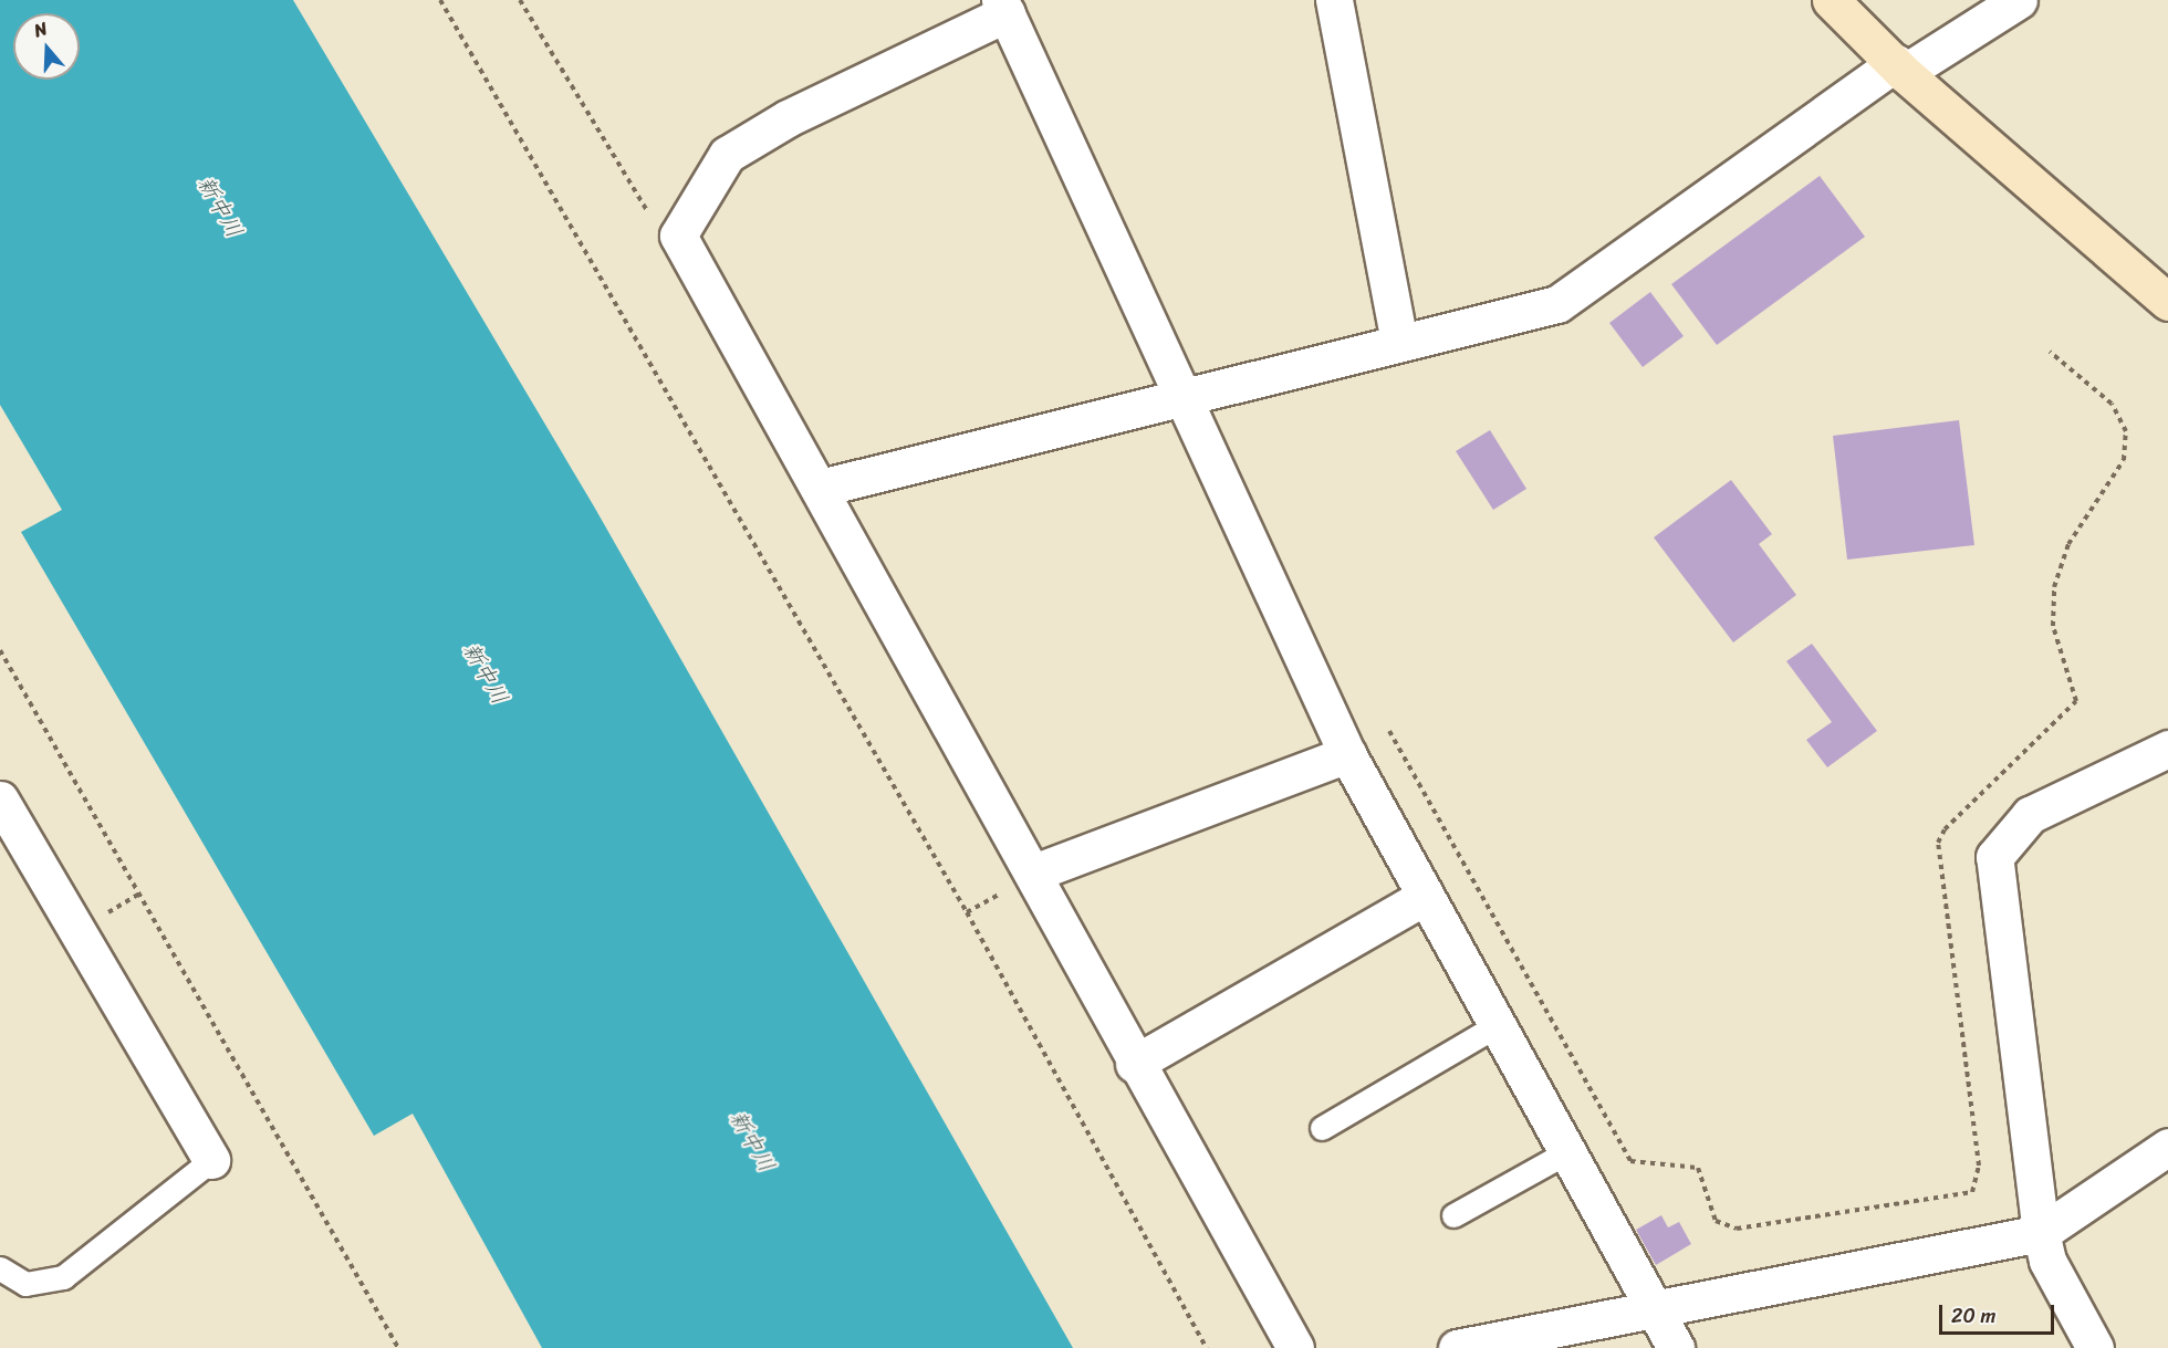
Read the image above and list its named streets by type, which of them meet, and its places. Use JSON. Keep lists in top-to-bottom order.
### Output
{
  "water": ["新中川"],
  "scale_bar": "20 m",
  "north": "top"
}
